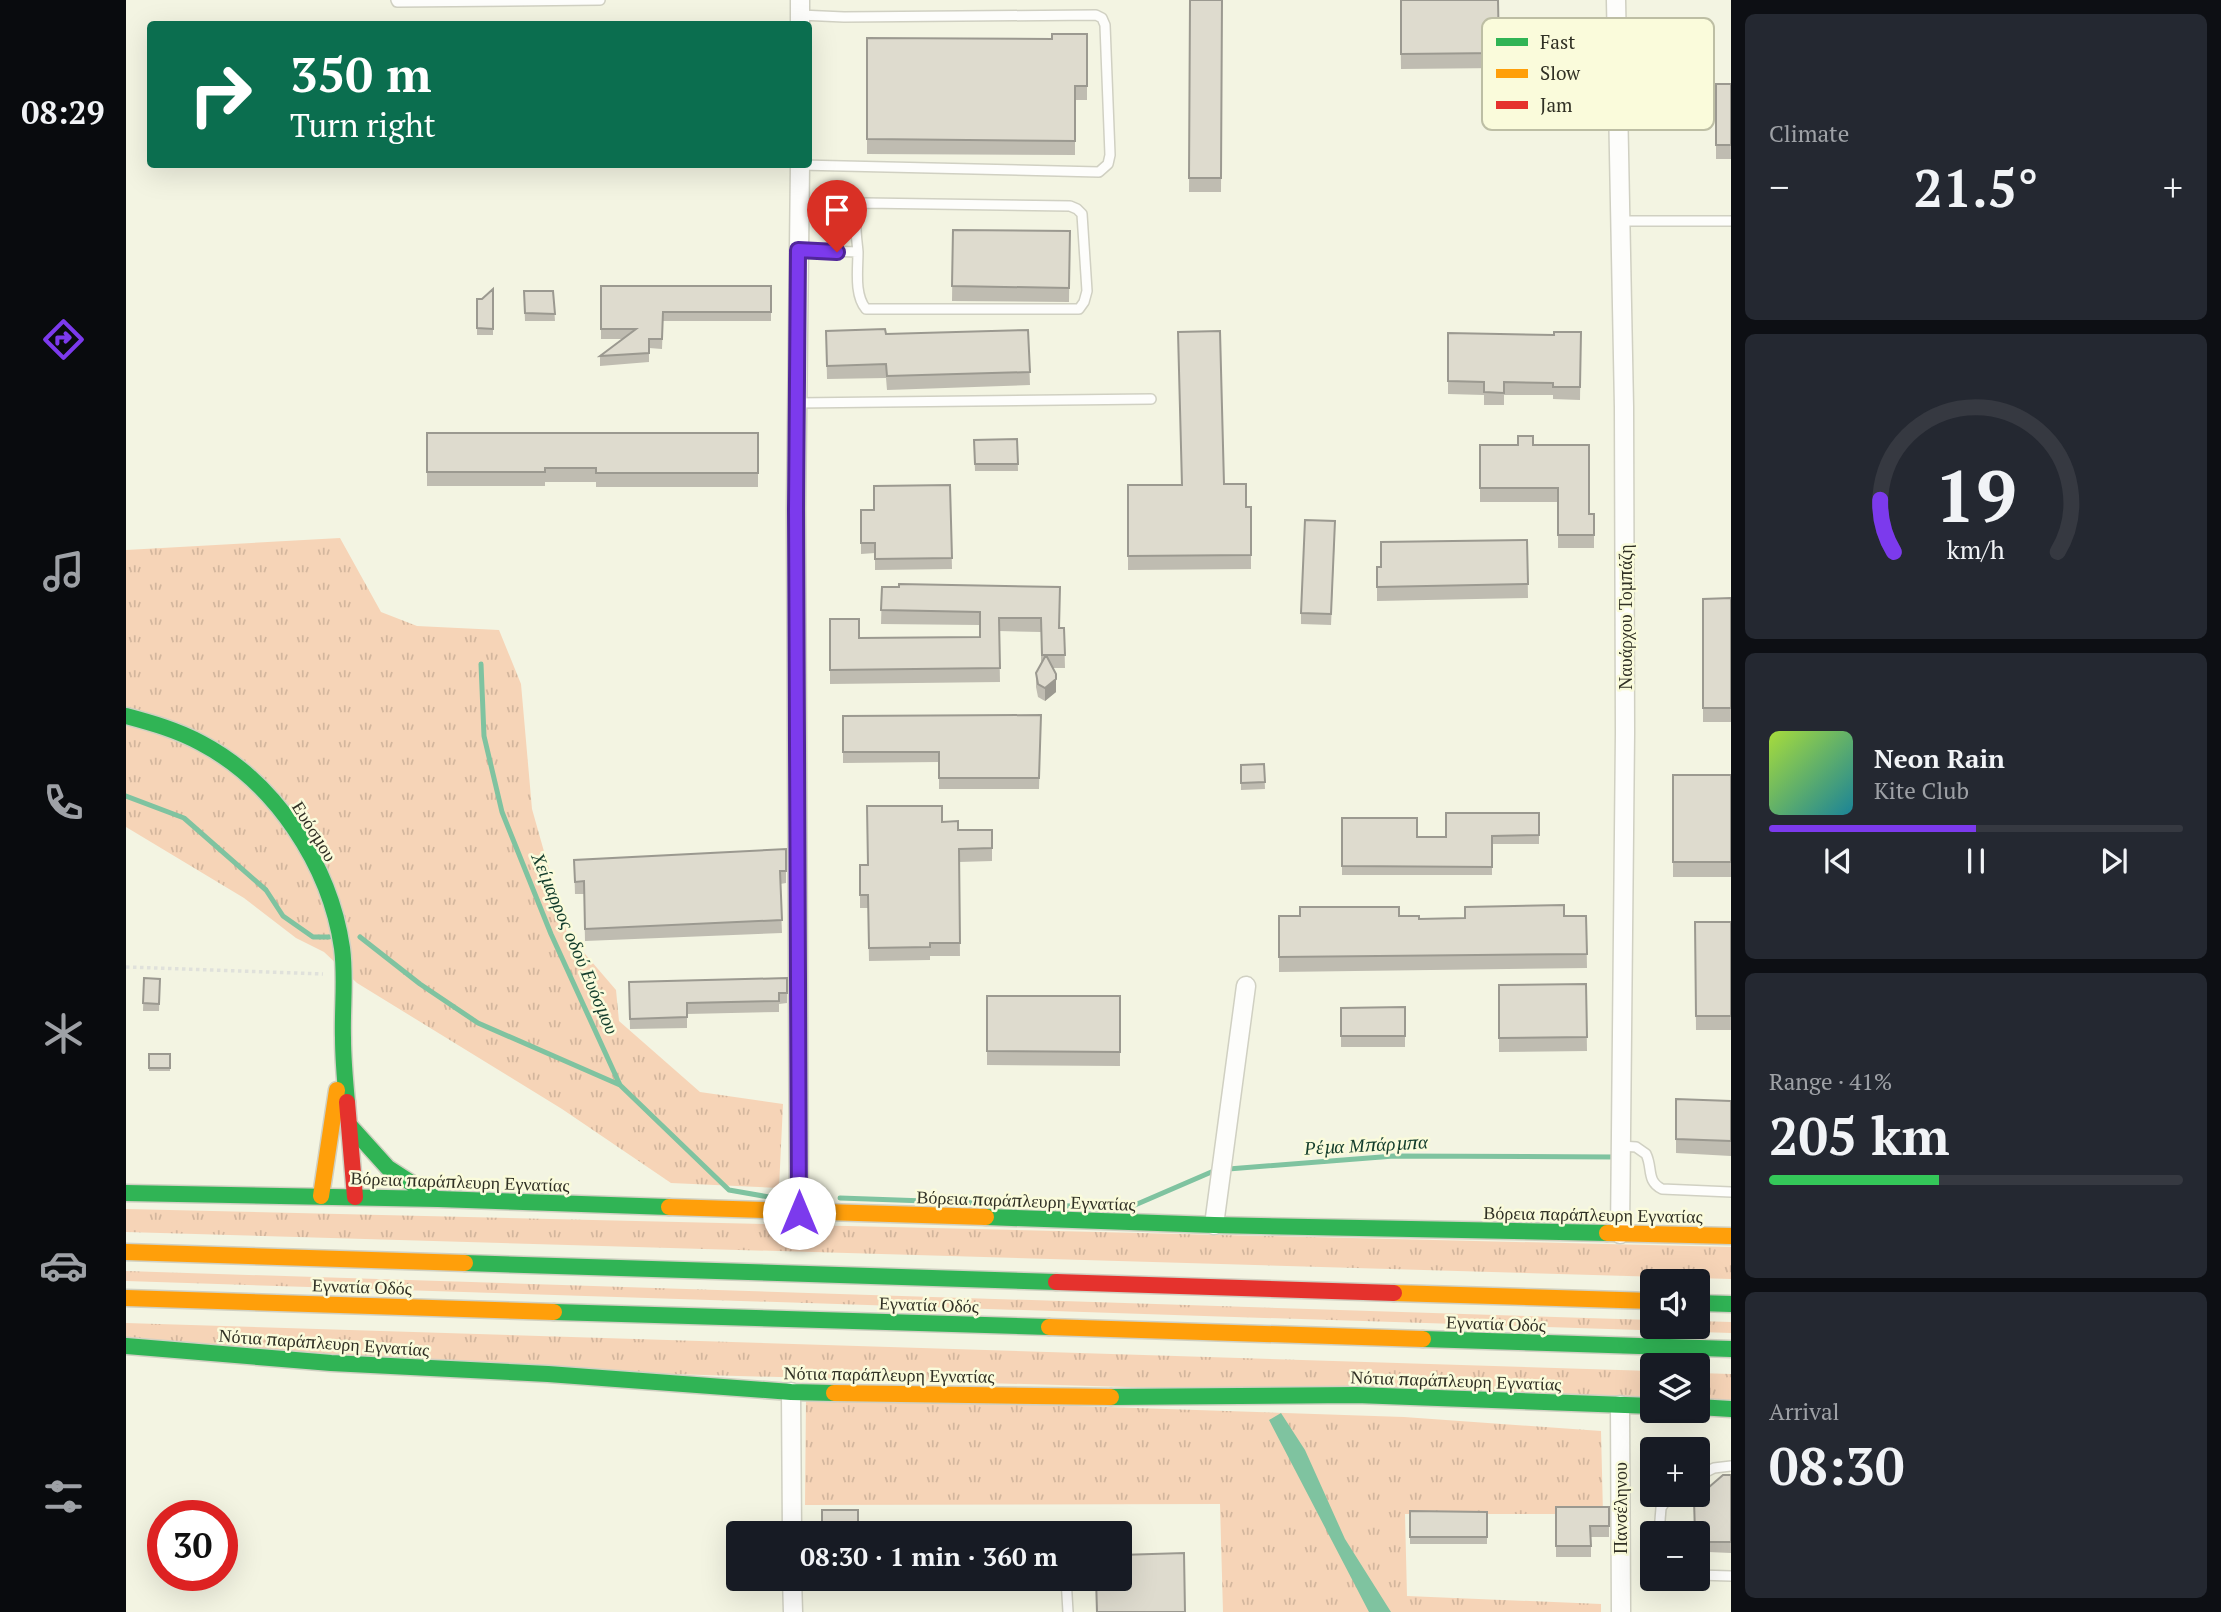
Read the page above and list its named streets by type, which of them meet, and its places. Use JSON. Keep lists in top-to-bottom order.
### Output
{
  "streets": {
    "main road": [
      "Ευόσμου",
      "Βόρεια παράπλευρη Εγνατίας",
      "Εγνατία Οδός",
      "Νότια παράπλευρη Εγνατίας"
    ],
    "street": ["Ναυάρχου Τομπάζη", "Πανσέληνου"]
  },
  "crossings": [
    ["Ναυάρχου Τομπάζη", "Βόρεια παράπλευρη Εγνατίας"],
    ["Νότια παράπλευρη Εγνατίας", "Πανσέληνου"]
  ],
  "water": ["Χείμαρρος οδού Ευόσμου", "Ρέμα Μπάρμπα"],
  "legend": ["Fast", "Slow", "Jam"],
  "page": {
    "tabs": "08:29",
    "tile": [
      "Climate",
      ["Range · 41%", "205 km"],
      ["Arrival", "08:30"]
    ],
    "turn": ["350 m", "Turn right"],
    "heat": ["−", "21.5°", "+"],
    "song": ["Neon Rain", "Kite Club"],
    "map_buttons": ["+", "−"],
    "limit": "30",
    "trip": "08:30 · 1 min · 360 m",
    "gauge": ["19", "km/h"]
  }
}
